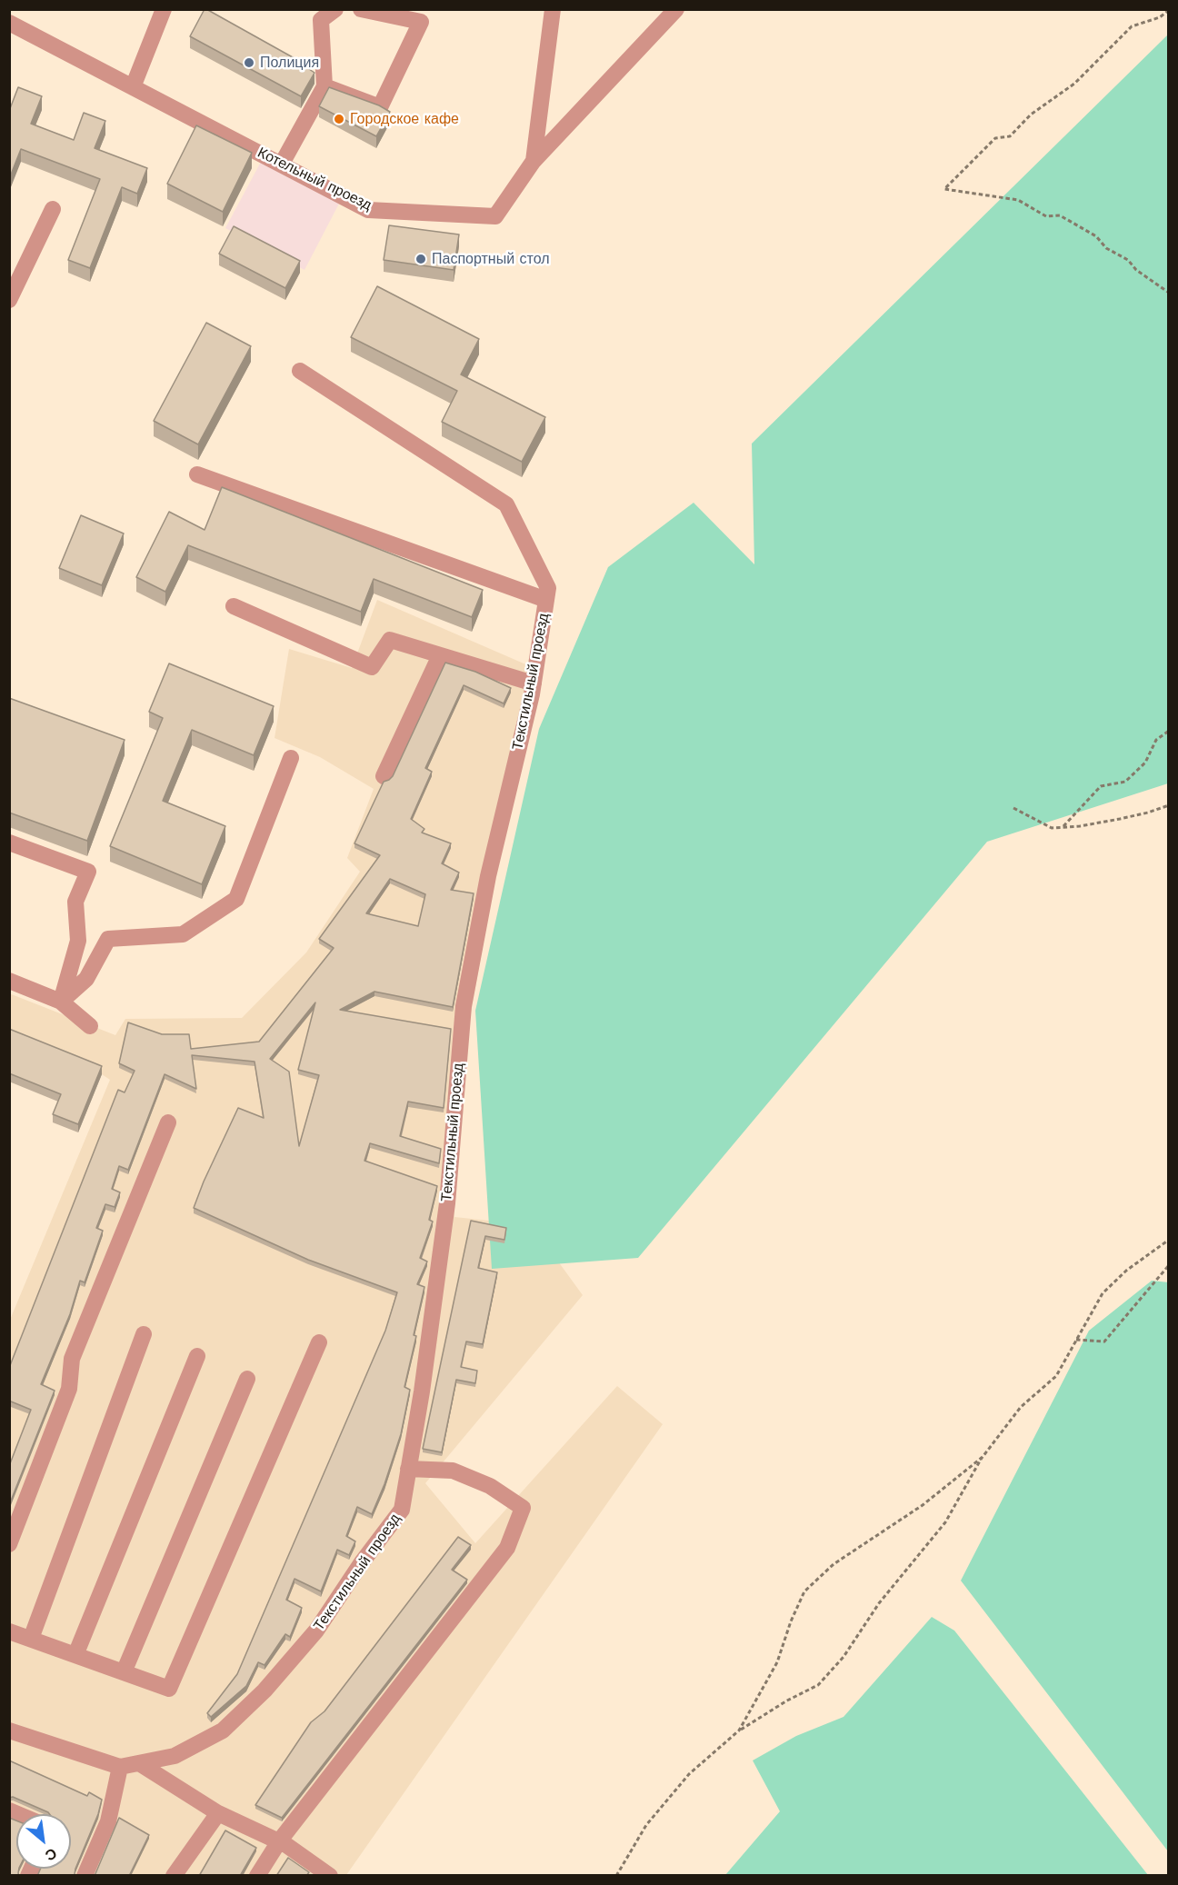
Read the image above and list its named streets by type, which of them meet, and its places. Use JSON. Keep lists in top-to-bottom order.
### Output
{
  "streets": {
    "street": ["Котельный проезд", "Текстильный проезд"]
  },
  "places": ["Полиция", "Городское кафе", "Паспортный стол"],
  "north": "bottom right"
}
